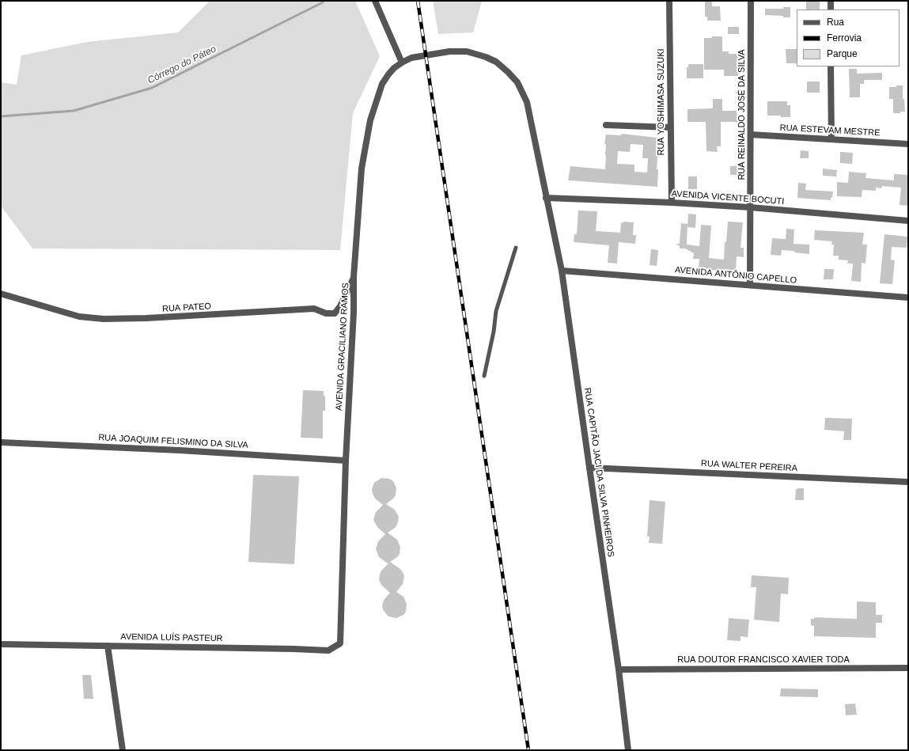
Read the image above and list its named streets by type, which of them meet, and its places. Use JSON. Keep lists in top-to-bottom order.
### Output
{
  "streets": {
    "street": [
      "RUA YOSHIMASA SUZUKI",
      "RUA REINALDO JOSÉ DA SILVA",
      "RUA ESTEVAM MESTRE",
      "AVENIDA VICENTE BOCUTI",
      "AVENIDA ANTÔNIO CAPELLO",
      "RUA PATEO",
      "AVENIDA GRACILIANO RAMOS",
      "RUA JOAQUIM FELISMINO DA SILVA",
      "RUA WALTER PEREIRA",
      "RUA CAPITÃO JACI DA SILVA PINHEIROS",
      "AVENIDA LUÍS PASTEUR",
      "RUA DOUTOR FRANCISCO XAVIER TODA"
    ]
  },
  "crossings": [
    ["RUA YOSHIMASA SUZUKI", "AVENIDA VICENTE BOCUTI"],
    ["RUA REINALDO JOSÉ DA SILVA", "RUA ESTEVAM MESTRE"],
    ["RUA REINALDO JOSÉ DA SILVA", "AVENIDA VICENTE BOCUTI"],
    ["RUA REINALDO JOSÉ DA SILVA", "AVENIDA ANTÔNIO CAPELLO"],
    ["AVENIDA VICENTE BOCUTI", "RUA CAPITÃO JACI DA SILVA PINHEIROS"],
    ["AVENIDA ANTÔNIO CAPELLO", "RUA CAPITÃO JACI DA SILVA PINHEIROS"],
    ["RUA PATEO", "AVENIDA GRACILIANO RAMOS"],
    ["AVENIDA GRACILIANO RAMOS", "RUA JOAQUIM FELISMINO DA SILVA"],
    ["AVENIDA GRACILIANO RAMOS", "AVENIDA LUÍS PASTEUR"],
    ["RUA WALTER PEREIRA", "RUA CAPITÃO JACI DA SILVA PINHEIROS"],
    ["RUA CAPITÃO JACI DA SILVA PINHEIROS", "RUA DOUTOR FRANCISCO XAVIER TODA"]
  ],
  "water": ["Córrego do Páteo"],
  "legend": ["Rua", "Ferrovia", "Parque"]
}
